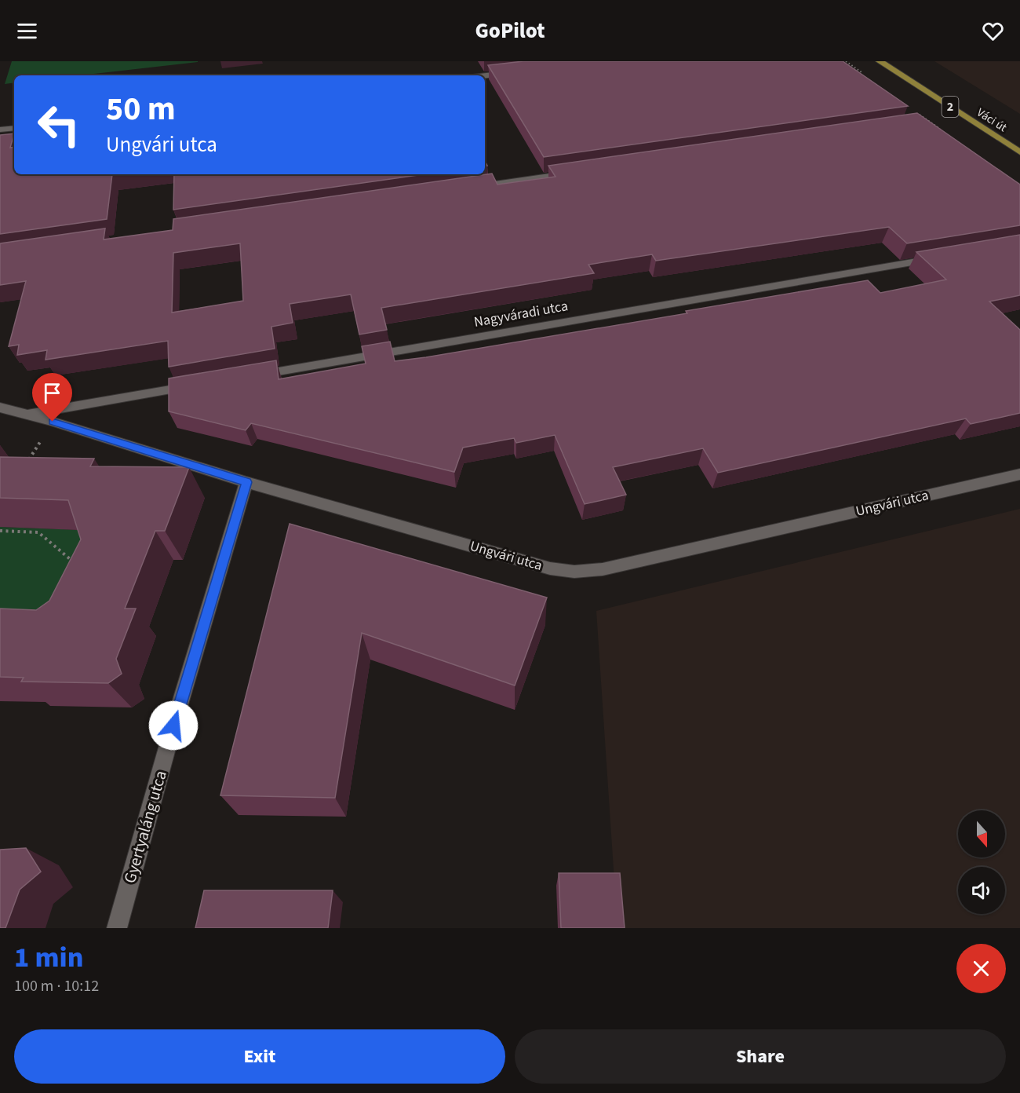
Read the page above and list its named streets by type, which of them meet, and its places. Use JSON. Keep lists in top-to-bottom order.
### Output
{
  "streets": {
    "main road": ["2", "Váci út"],
    "street": ["Nagyváradi utca", "Ungvári utca", "Gyertyaláng utca"]
  },
  "crossings": [
    ["Ungvári utca", "Gyertyaláng utca"]
  ],
  "north": "bottom",
  "page": {
    "header": "GoPilot",
    "turn": ["50 m", "Ungvári utca"],
    "heading": ["1 min", "100 m · 10:12"],
    "buttons": ["Exit", "Share"]
  }
}
